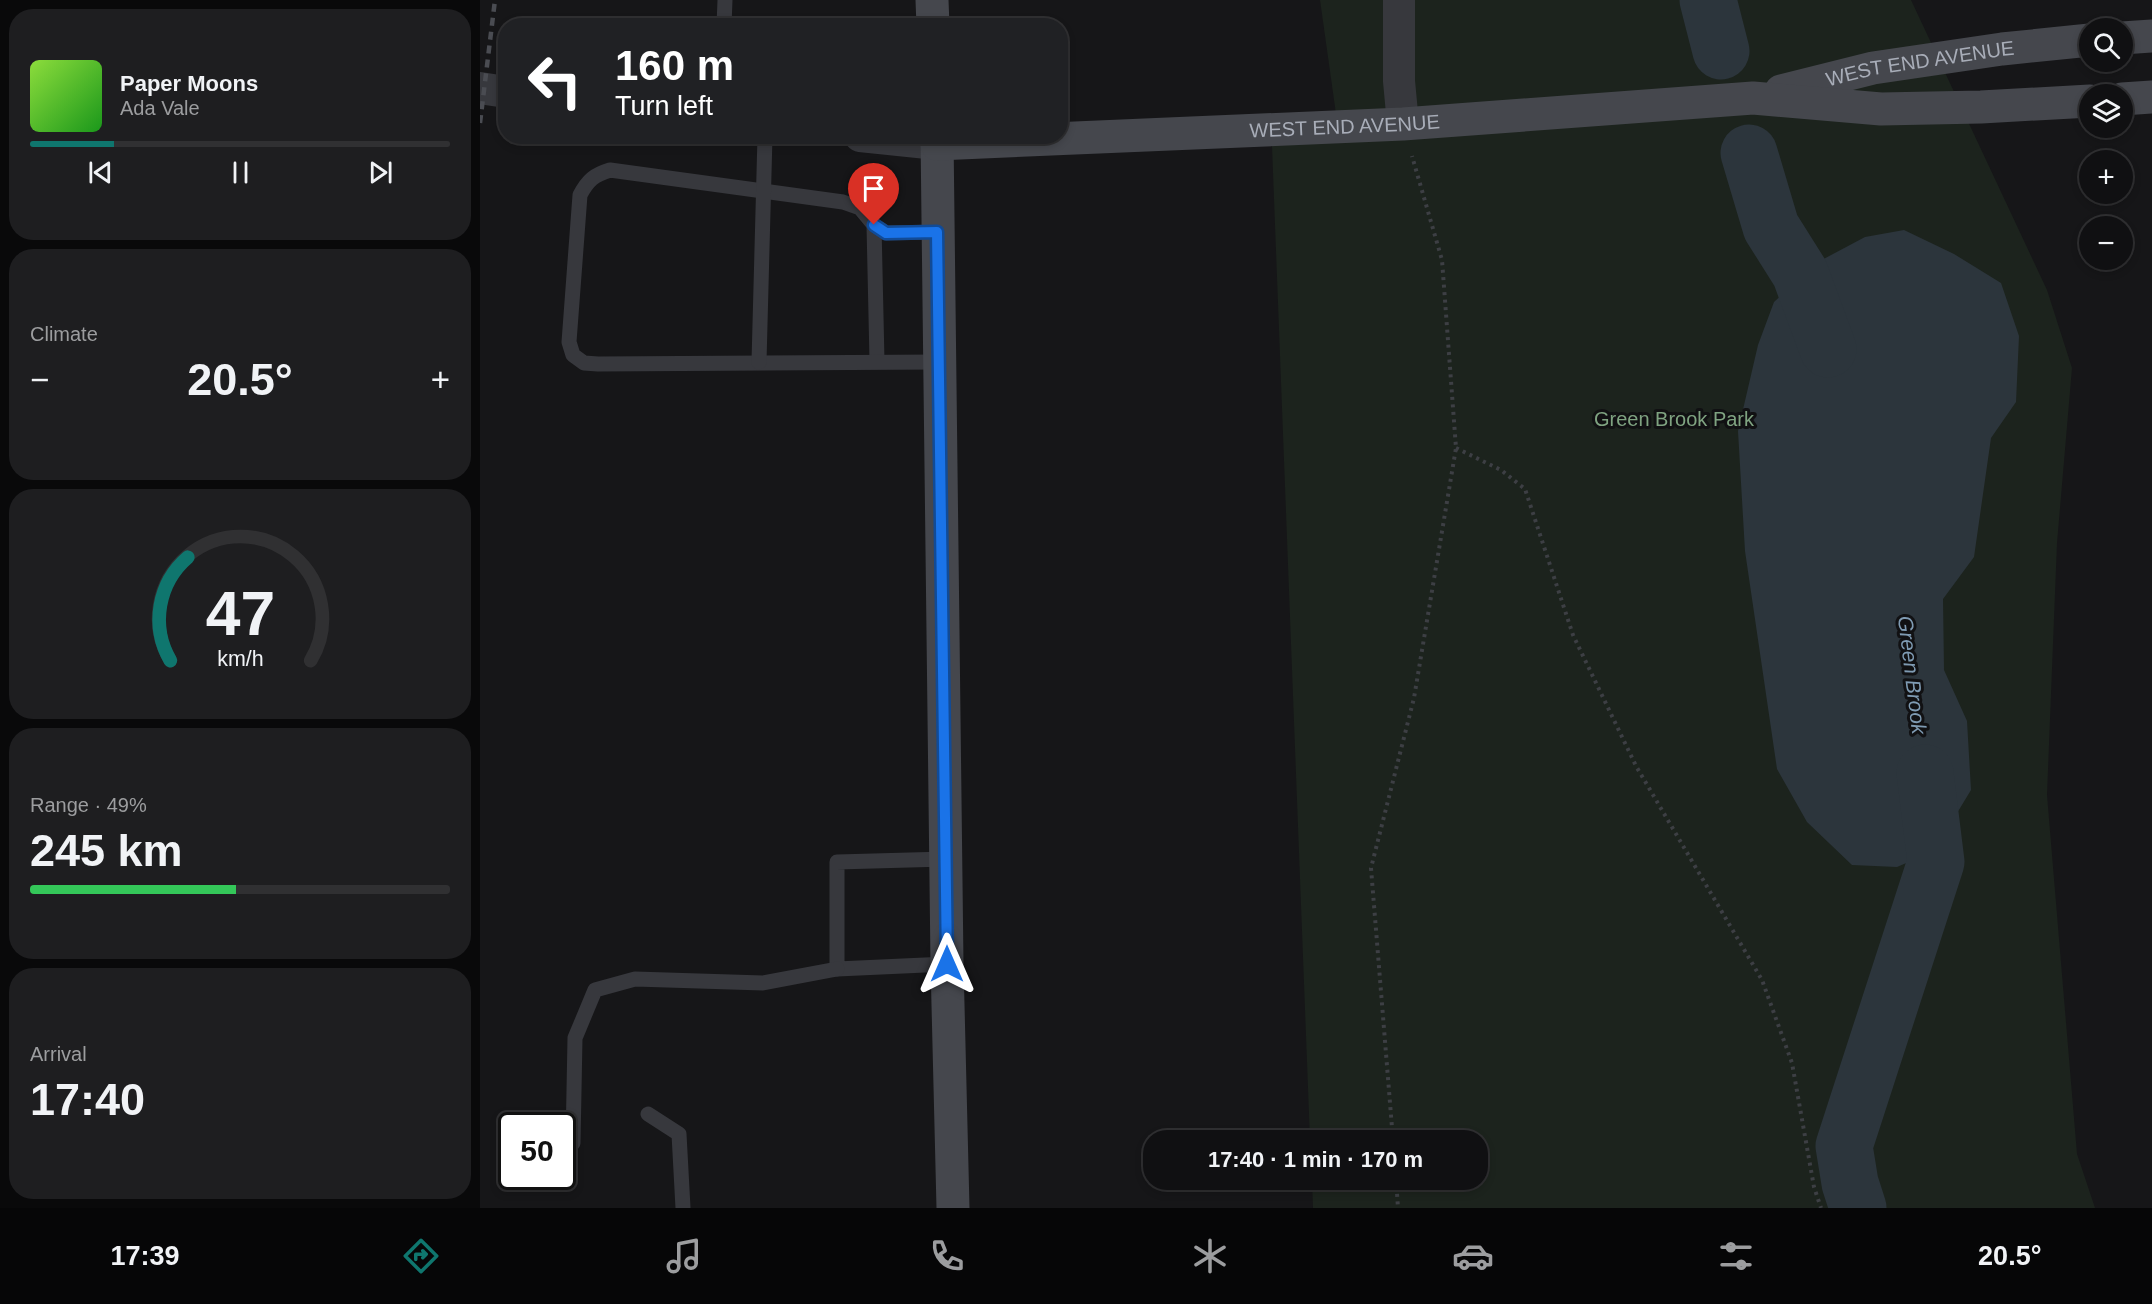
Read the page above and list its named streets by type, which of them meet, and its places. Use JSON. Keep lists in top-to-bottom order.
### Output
{
  "streets": {
    "street": ["WEST END AVENUE"]
  },
  "water": ["Green Brook"],
  "parks": ["Green Brook Park"],
  "page": {
    "map_buttons": ["+", "−"],
    "turn": ["160 m", "Turn left"],
    "song": ["Paper Moons", "Ada Vale"],
    "tile": [
      "Climate",
      ["Range · 49%", "245 km"],
      ["Arrival", "17:40"]
    ],
    "heat": ["−", "20.5°", "+"],
    "limit": "50",
    "trip": "17:40 · 1 min · 170 m",
    "tabs": ["17:39", "20.5°"],
    "gauge": ["47", "km/h"]
  }
}
